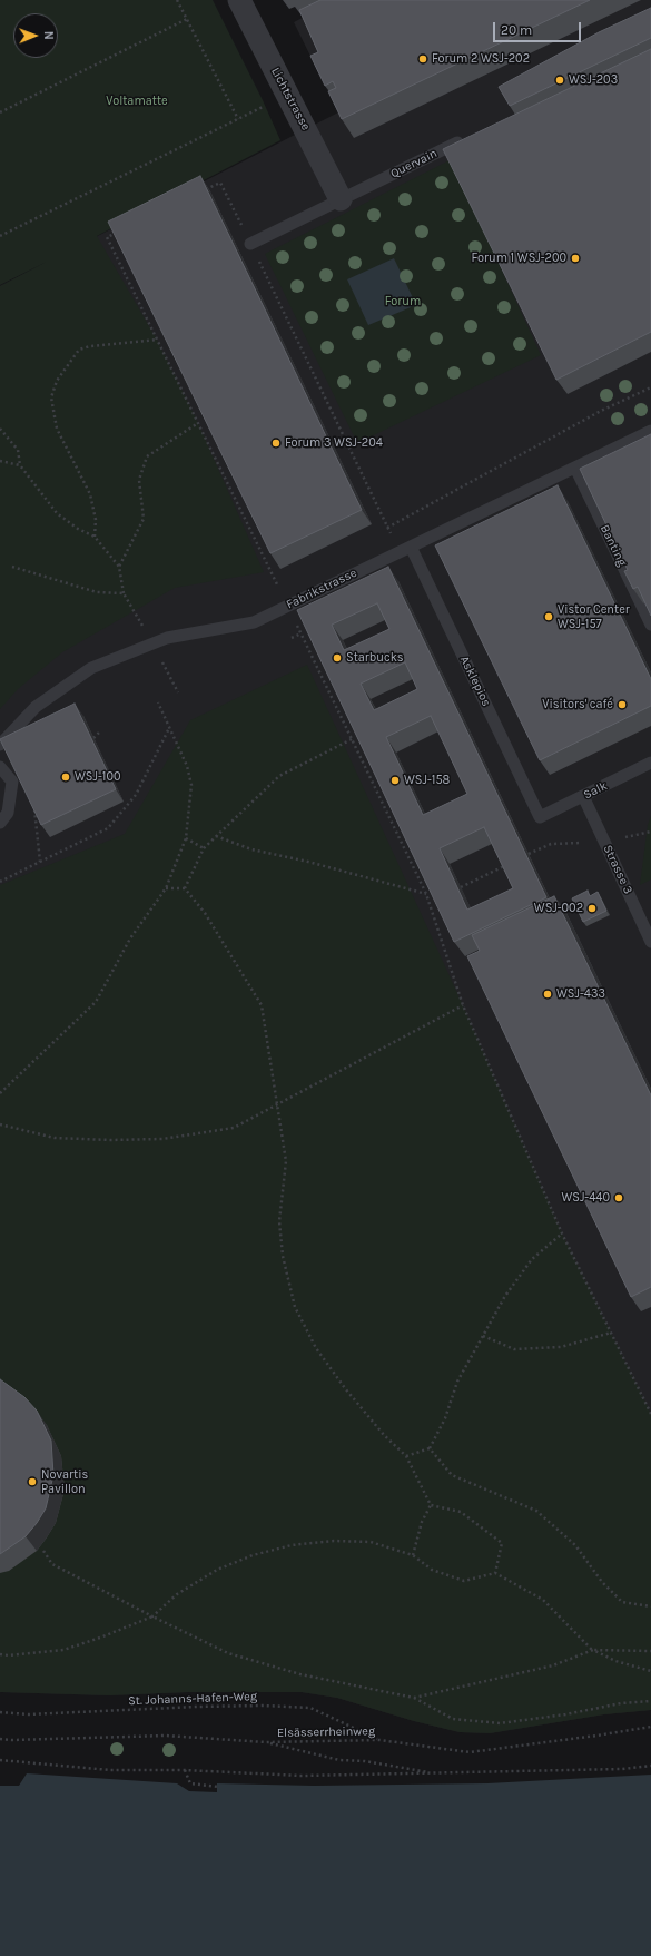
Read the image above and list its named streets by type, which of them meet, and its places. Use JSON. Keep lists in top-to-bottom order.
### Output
{
  "streets": {
    "street": ["Lichtstrasse"],
    "lane": [
      "Quervain",
      "Banting",
      "Fabrikstrasse",
      "Asklepios",
      "Salk",
      "Strasse 3"
    ],
    "path": ["St. Johanns-Hafen-Weg", "Elsässerrheinweg"]
  },
  "crossings": [
    ["Lichtstrasse", "Quervain"],
    ["Banting", "Fabrikstrasse"],
    ["Fabrikstrasse", "Asklepios"],
    ["Asklepios", "Salk"],
    ["Salk", "Strasse 3"],
    ["St. Johanns-Hafen-Weg", "Elsässerrheinweg"]
  ],
  "parks": ["Voltamatte", "Forum"],
  "places": [
    "Forum 2 WSJ-202",
    "WSJ-203",
    "Forum 1 WSJ-200",
    "Forum 3 WSJ-204",
    "Vistor Center WSJ-157",
    "Starbucks",
    "Visitors' café",
    "WSJ-100",
    "WSJ-158",
    "WSJ-002",
    "WSJ-433",
    "WSJ-440",
    "Novartis Pavillon"
  ],
  "scale_bar": "20 m",
  "north": "right"
}
